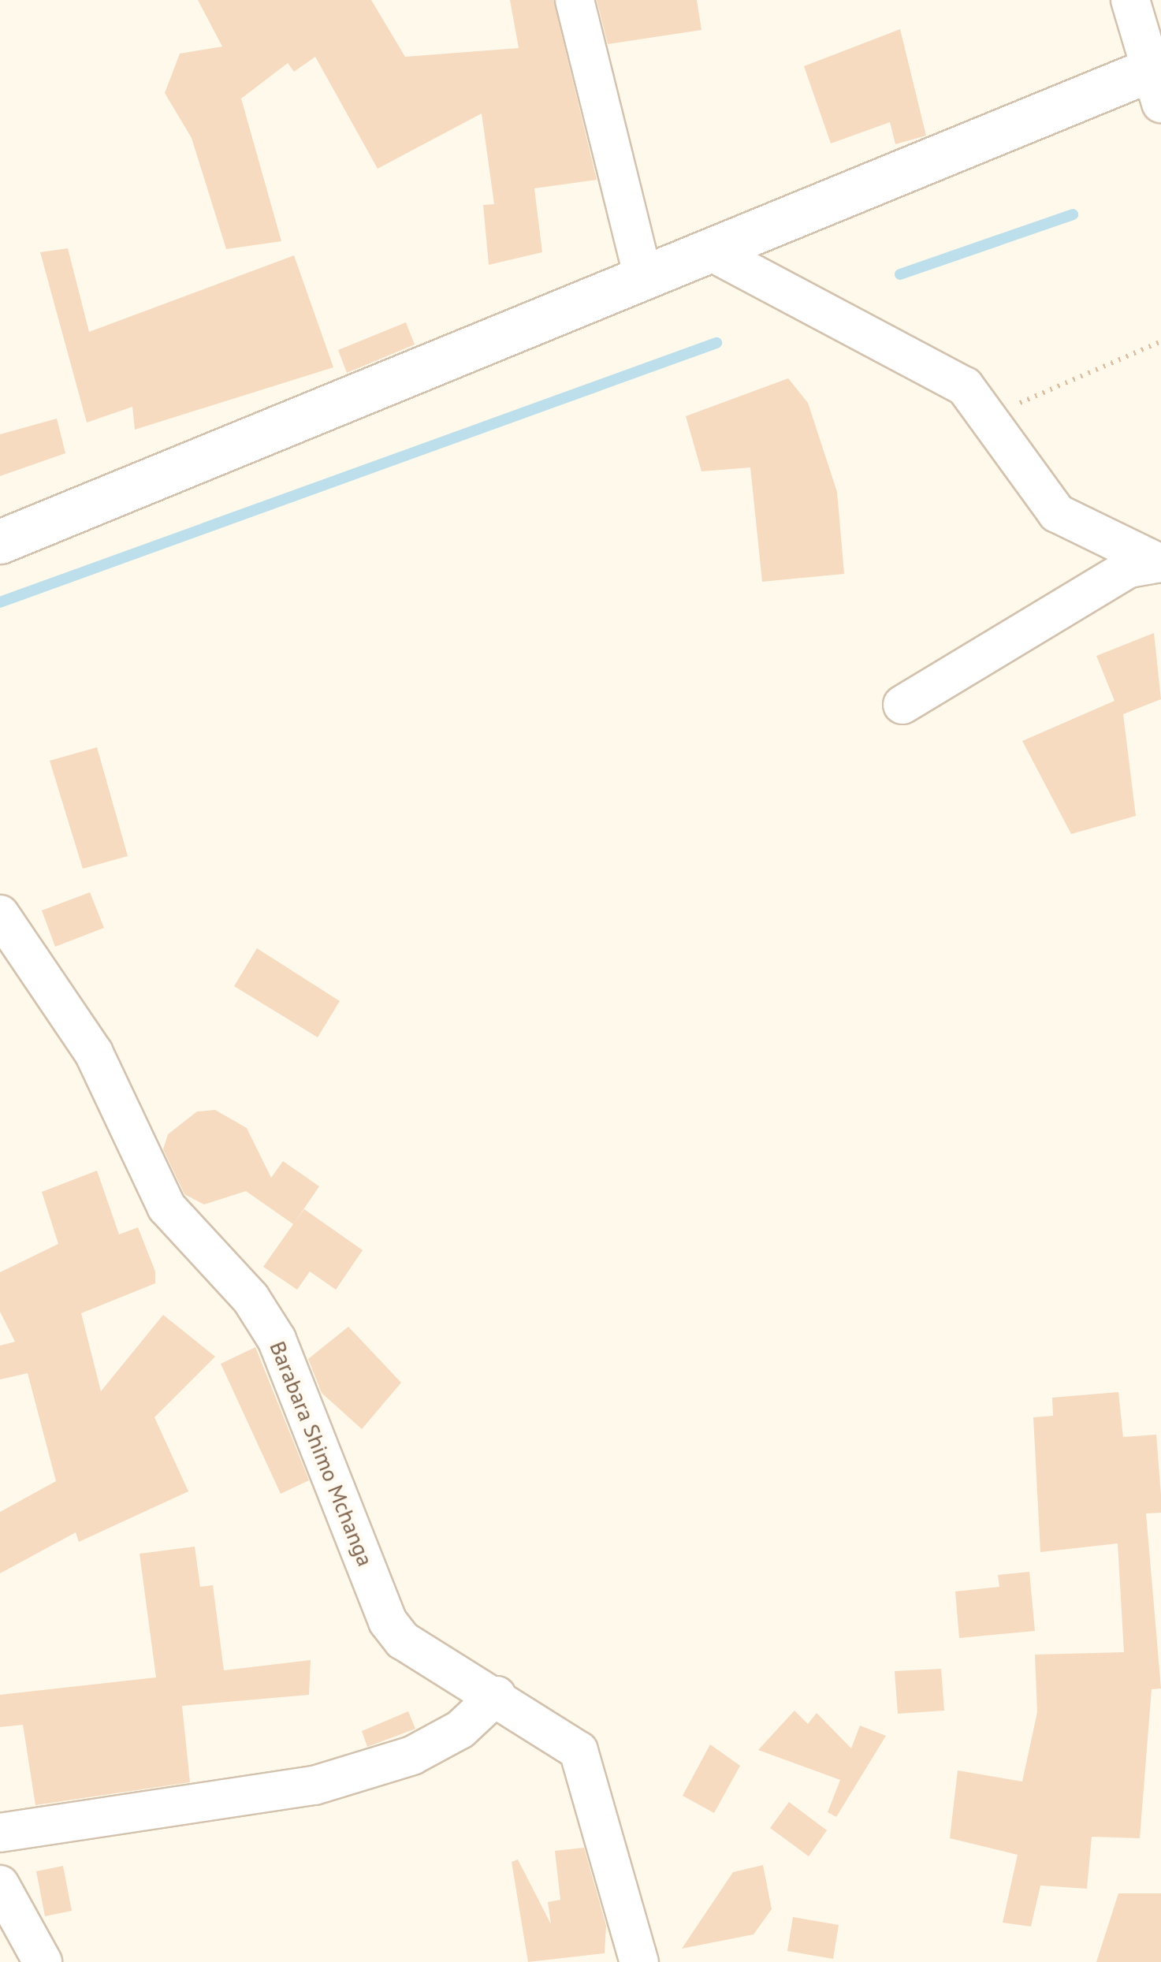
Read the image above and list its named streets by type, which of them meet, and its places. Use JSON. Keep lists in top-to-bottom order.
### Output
{
  "streets": {
    "street": ["Barabara Shimo Mchanga"]
  }
}
